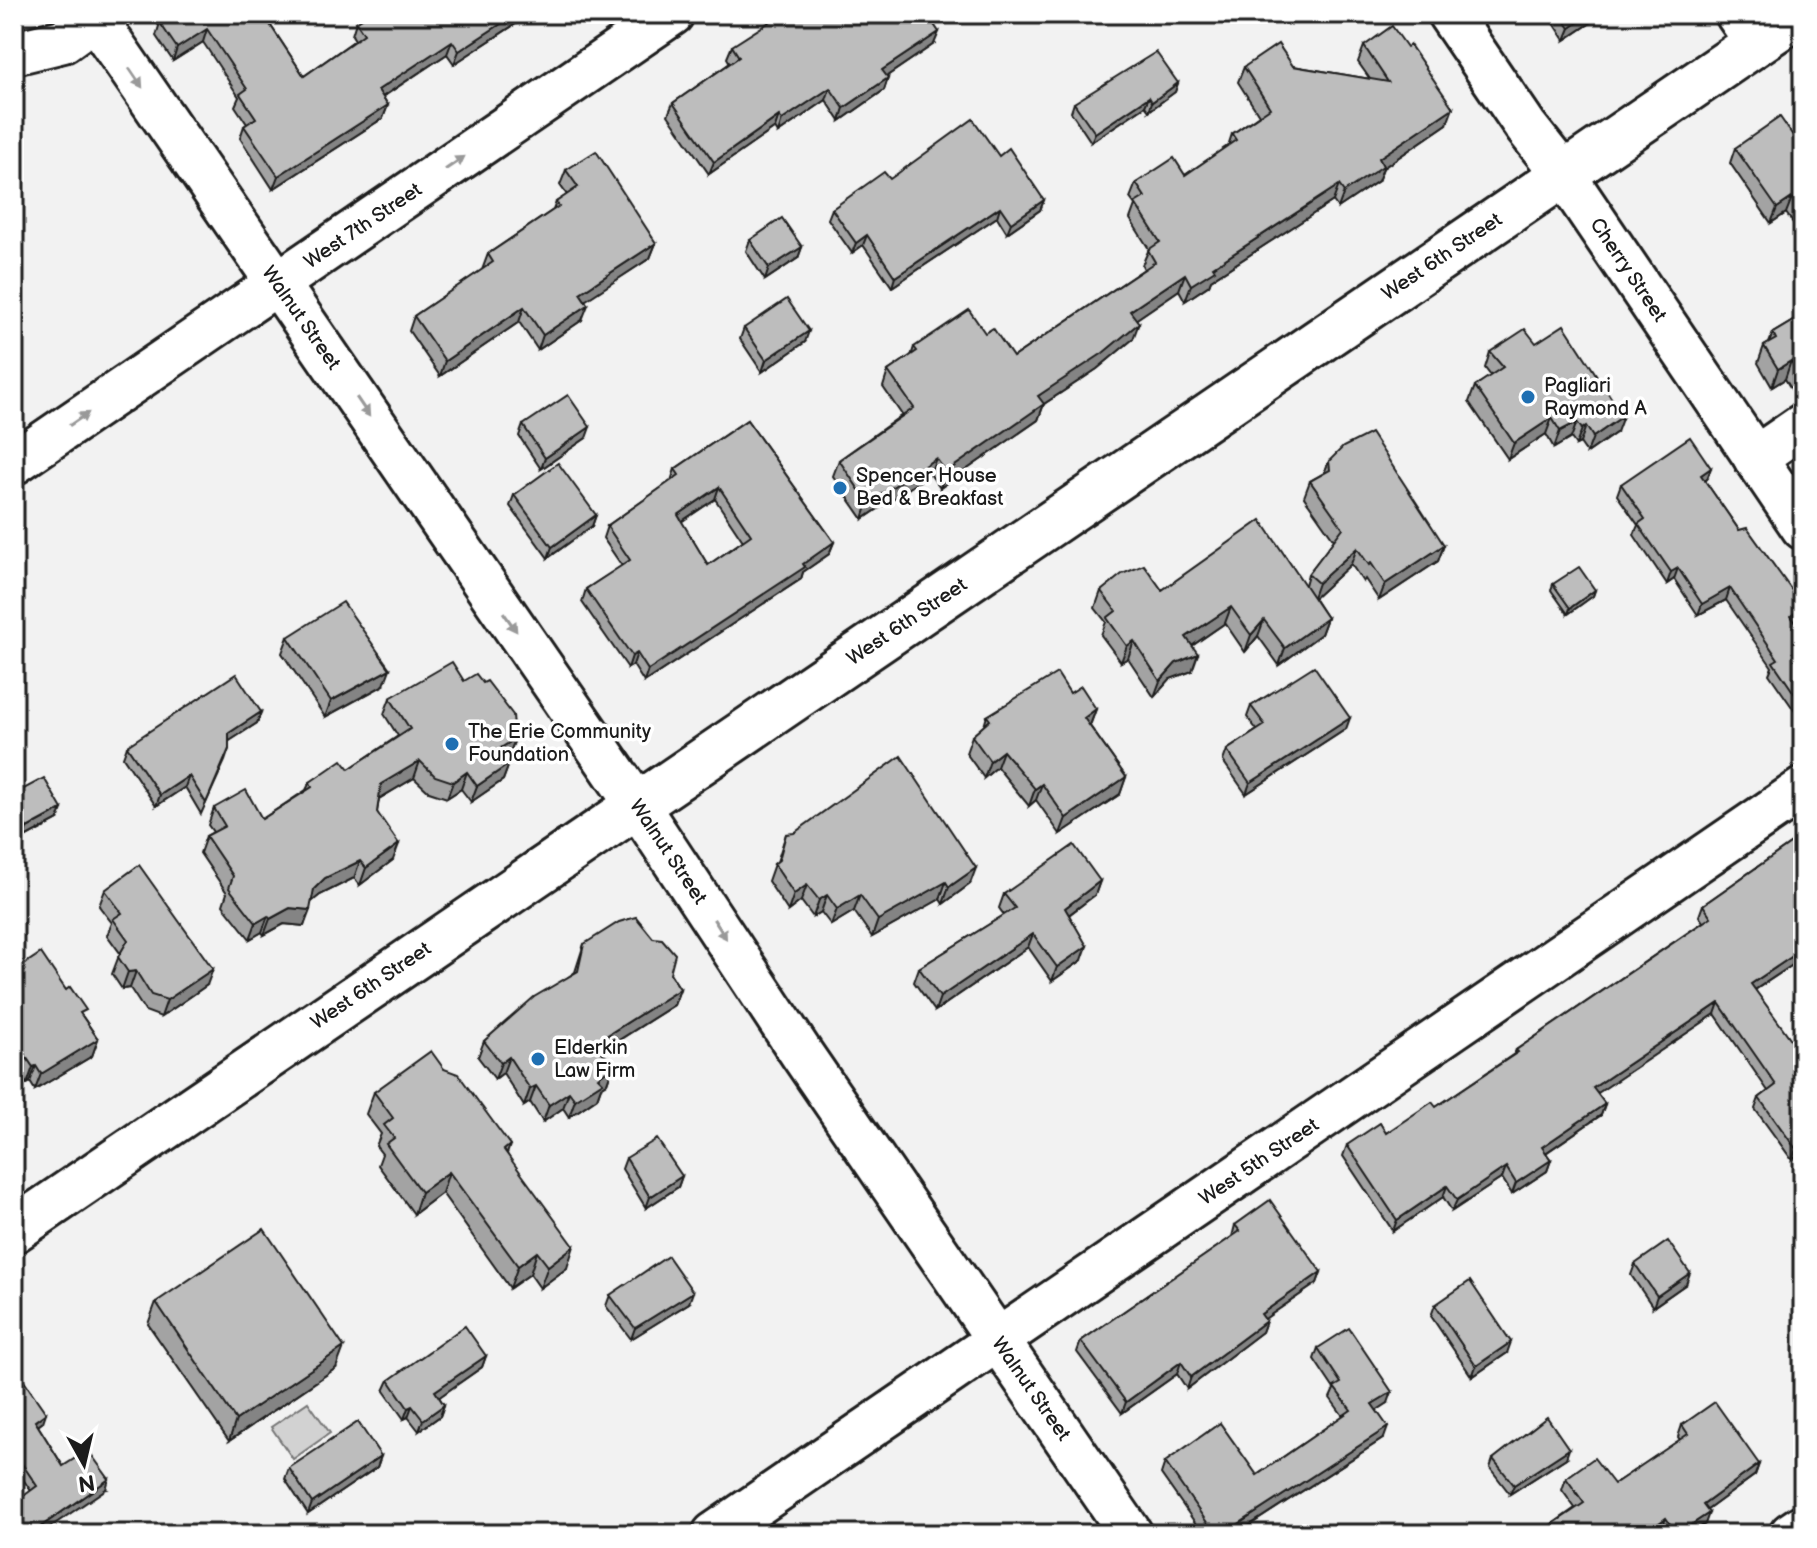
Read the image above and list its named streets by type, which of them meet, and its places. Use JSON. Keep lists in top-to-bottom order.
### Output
{
  "streets": {
    "main road": ["West 6th Street"],
    "street": [
      "West 7th Street",
      "Cherry Street",
      "Walnut Street",
      "West 5th Street"
    ]
  },
  "crossings": [
    ["West 7th Street", "Walnut Street"],
    ["West 6th Street", "Cherry Street"],
    ["West 6th Street", "Walnut Street"],
    ["Walnut Street", "West 5th Street"]
  ],
  "one_way": ["West 7th Street", "Walnut Street"],
  "places": [
    "Pagliari Raymond A",
    "Spencer House Bed & Breakfast",
    "The Erie Community Foundation",
    "Elderkin Law Firm"
  ],
  "north": "bottom"
}
